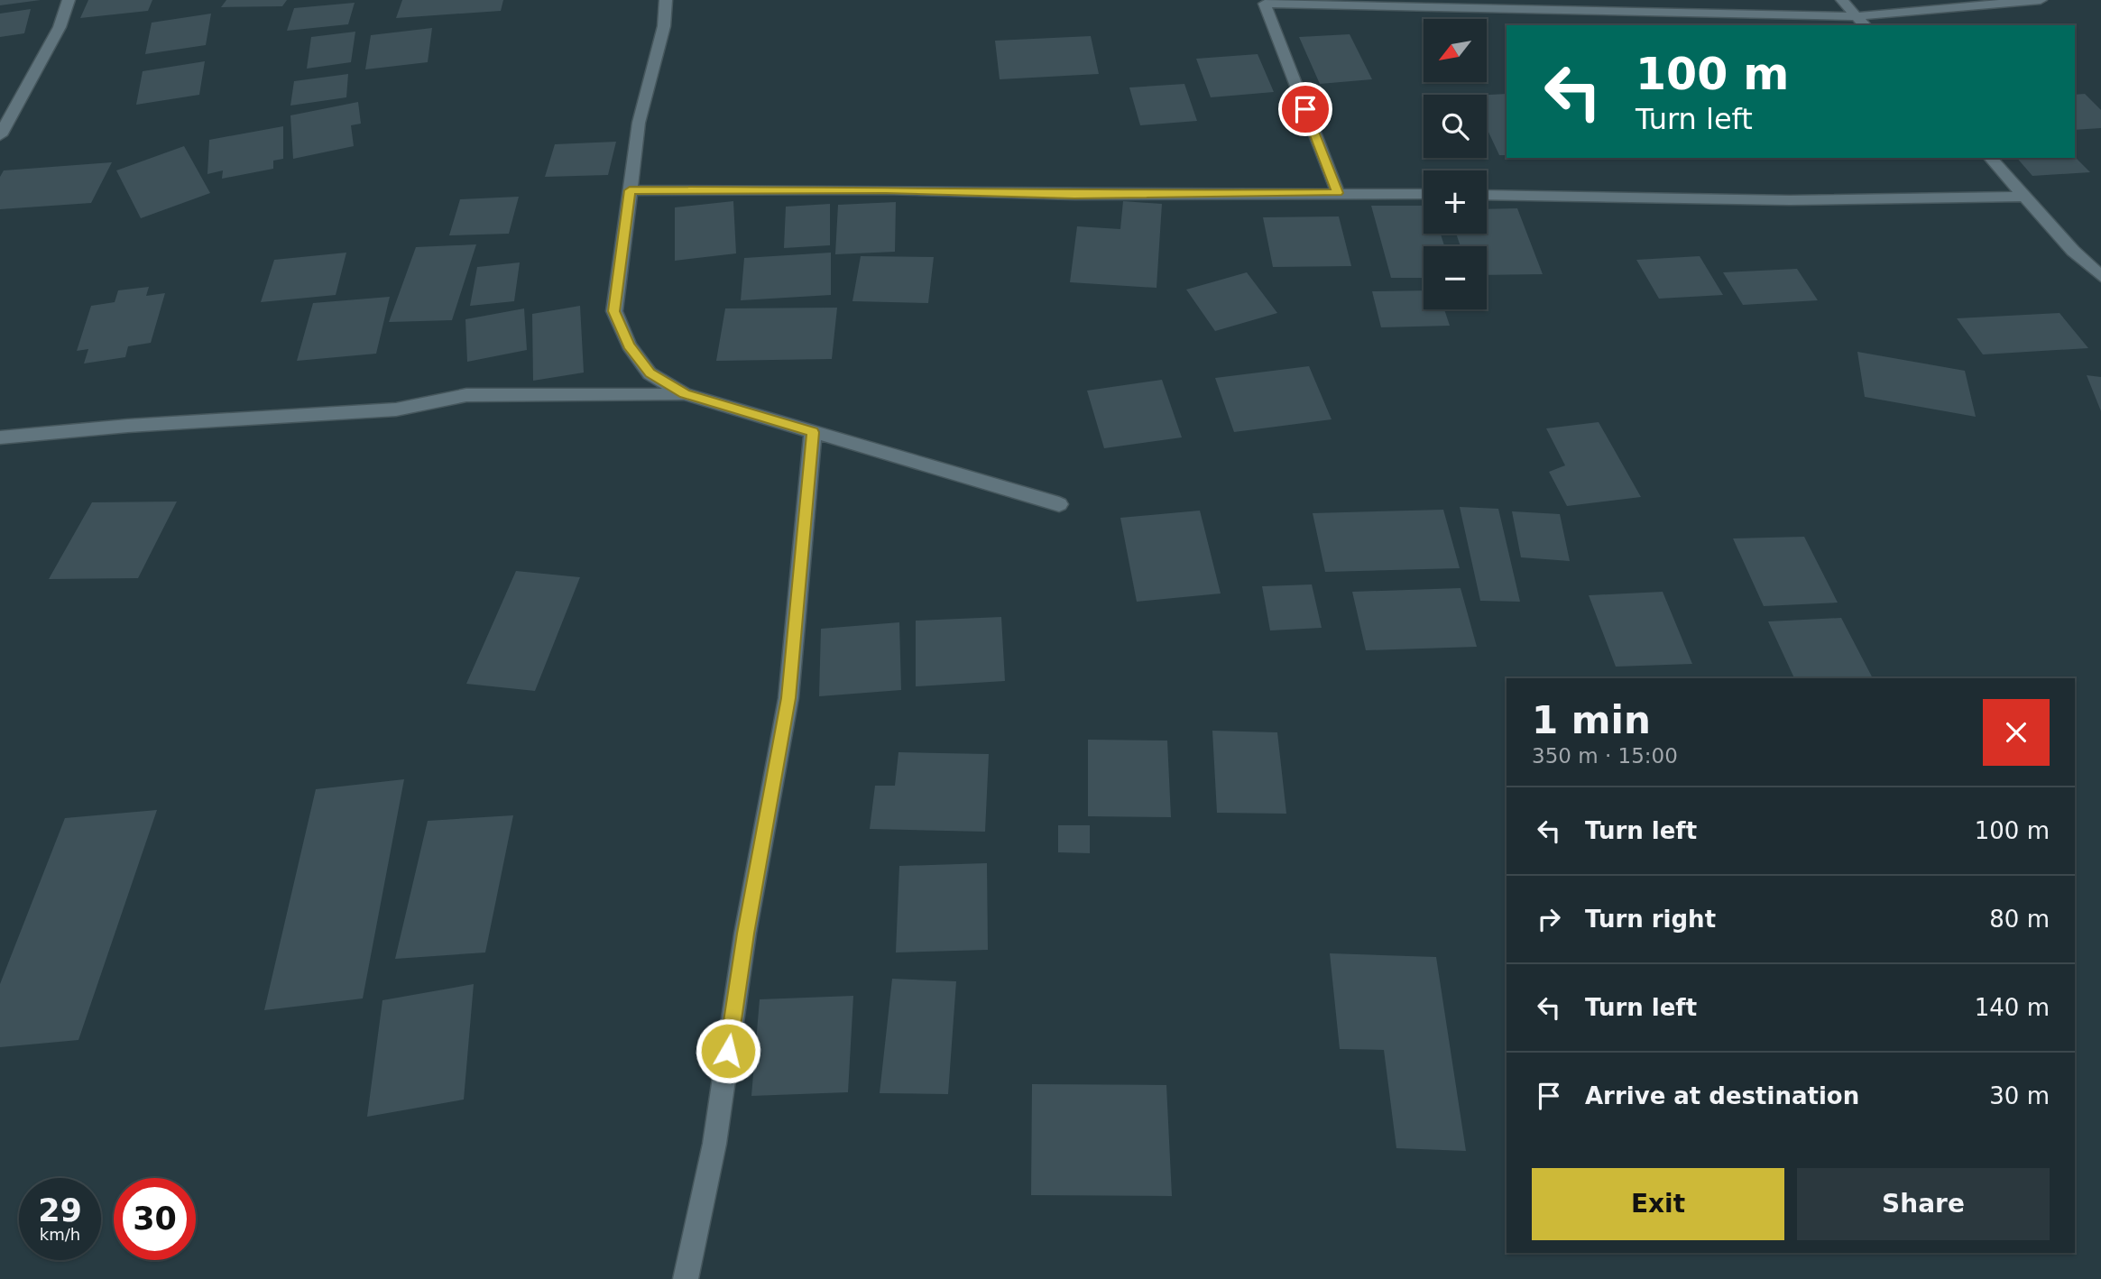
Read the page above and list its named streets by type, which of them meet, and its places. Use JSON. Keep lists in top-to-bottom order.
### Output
{
  "north": "bottom left",
  "page": {
    "map_buttons": ["+", "−"],
    "turn": ["100 m", "Turn left"],
    "heading": ["1 min", "350 m · 15:00"],
    "list": [
      {
        "name": "Turn left",
        "value": "100 m"
      },
      {
        "name": "Turn right",
        "value": "80 m"
      },
      {
        "name": "Turn left",
        "value": "140 m"
      },
      {
        "name": "Arrive at destination",
        "value": "30 m"
      }
    ],
    "buttons": ["Exit", "Share"],
    "speed": "29 km/h",
    "limit": "30"
  }
}
